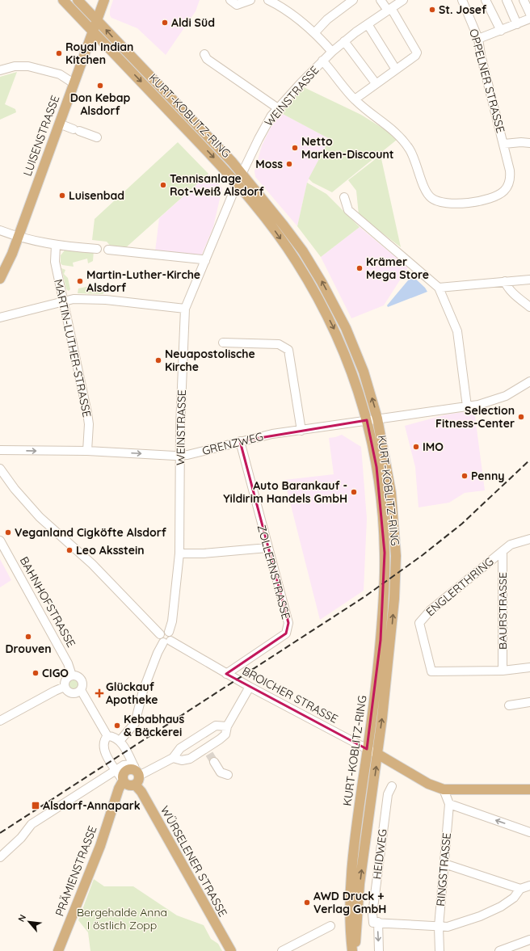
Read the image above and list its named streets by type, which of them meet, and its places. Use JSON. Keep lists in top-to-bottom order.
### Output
{
  "streets": {
    "main road": [
      "KURT-KOBLITZ-RING",
      "LUISENSTRASSE",
      "BROICHER STRASSE",
      "WÜRSELENER STRASSE",
      "PRÄMIENSTRASSE"
    ],
    "street": [
      "OPPELNER STRASSE",
      "WEINSTRASSE",
      "MARTIN-LUTHER-STRASSE",
      "GRENZWEG",
      "ZOLLERNSTRASSE",
      "ENGLERTHRING",
      "BAHNHOFSTRASSE",
      "BAURSTRASSE",
      "HEIDWEG",
      "RINGSTRASSE"
    ]
  },
  "crossings": [
    ["OPPELNER STRASSE", "WEINSTRASSE"],
    ["WEINSTRASSE", "KURT-KOBLITZ-RING"],
    ["WEINSTRASSE", "GRENZWEG"],
    ["WEINSTRASSE", "BROICHER STRASSE"],
    ["KURT-KOBLITZ-RING", "LUISENSTRASSE"],
    ["KURT-KOBLITZ-RING", "GRENZWEG"],
    ["KURT-KOBLITZ-RING", "BROICHER STRASSE"],
    ["MARTIN-LUTHER-STRASSE", "GRENZWEG"],
    ["GRENZWEG", "ZOLLERNSTRASSE"],
    ["ZOLLERNSTRASSE", "BROICHER STRASSE"],
    ["ENGLERTHRING", "BAURSTRASSE"],
    ["BROICHER STRASSE", "RINGSTRASSE"]
  ],
  "one_way": ["GRENZWEG"],
  "parks": ["Bergehalde Anna I östlich Zopp"],
  "places": {
    "other": [
      "St. Josef",
      "Aldi Süd",
      "Royal Indian Kitchen",
      "Don Kebap Alsdorf",
      "Netto Marken-Discount",
      "Moss",
      "Tennisanlage Rot-Weiß Alsdorf",
      "Luisenbad",
      "Krämer Mega Store",
      "Martin-Luther-Kirche Alsdorf",
      "Neuapostolische Kirche",
      "Selection Fitness-Center",
      "IMO",
      "Penny",
      "Auto Barankauf - Yildirim Handels GmbH",
      "Veganland Cigköfte Alsdorf",
      "Leo Aksstein",
      "Drouven",
      "CIGO",
      "Kebabhaus & Bäckerei",
      "AWD Druck + Verlag GmbH"
    ],
    "health": ["Glückauf Apotheke"],
    "transit": ["Alsdorf-Annapark"]
  },
  "north": "top left"
}
